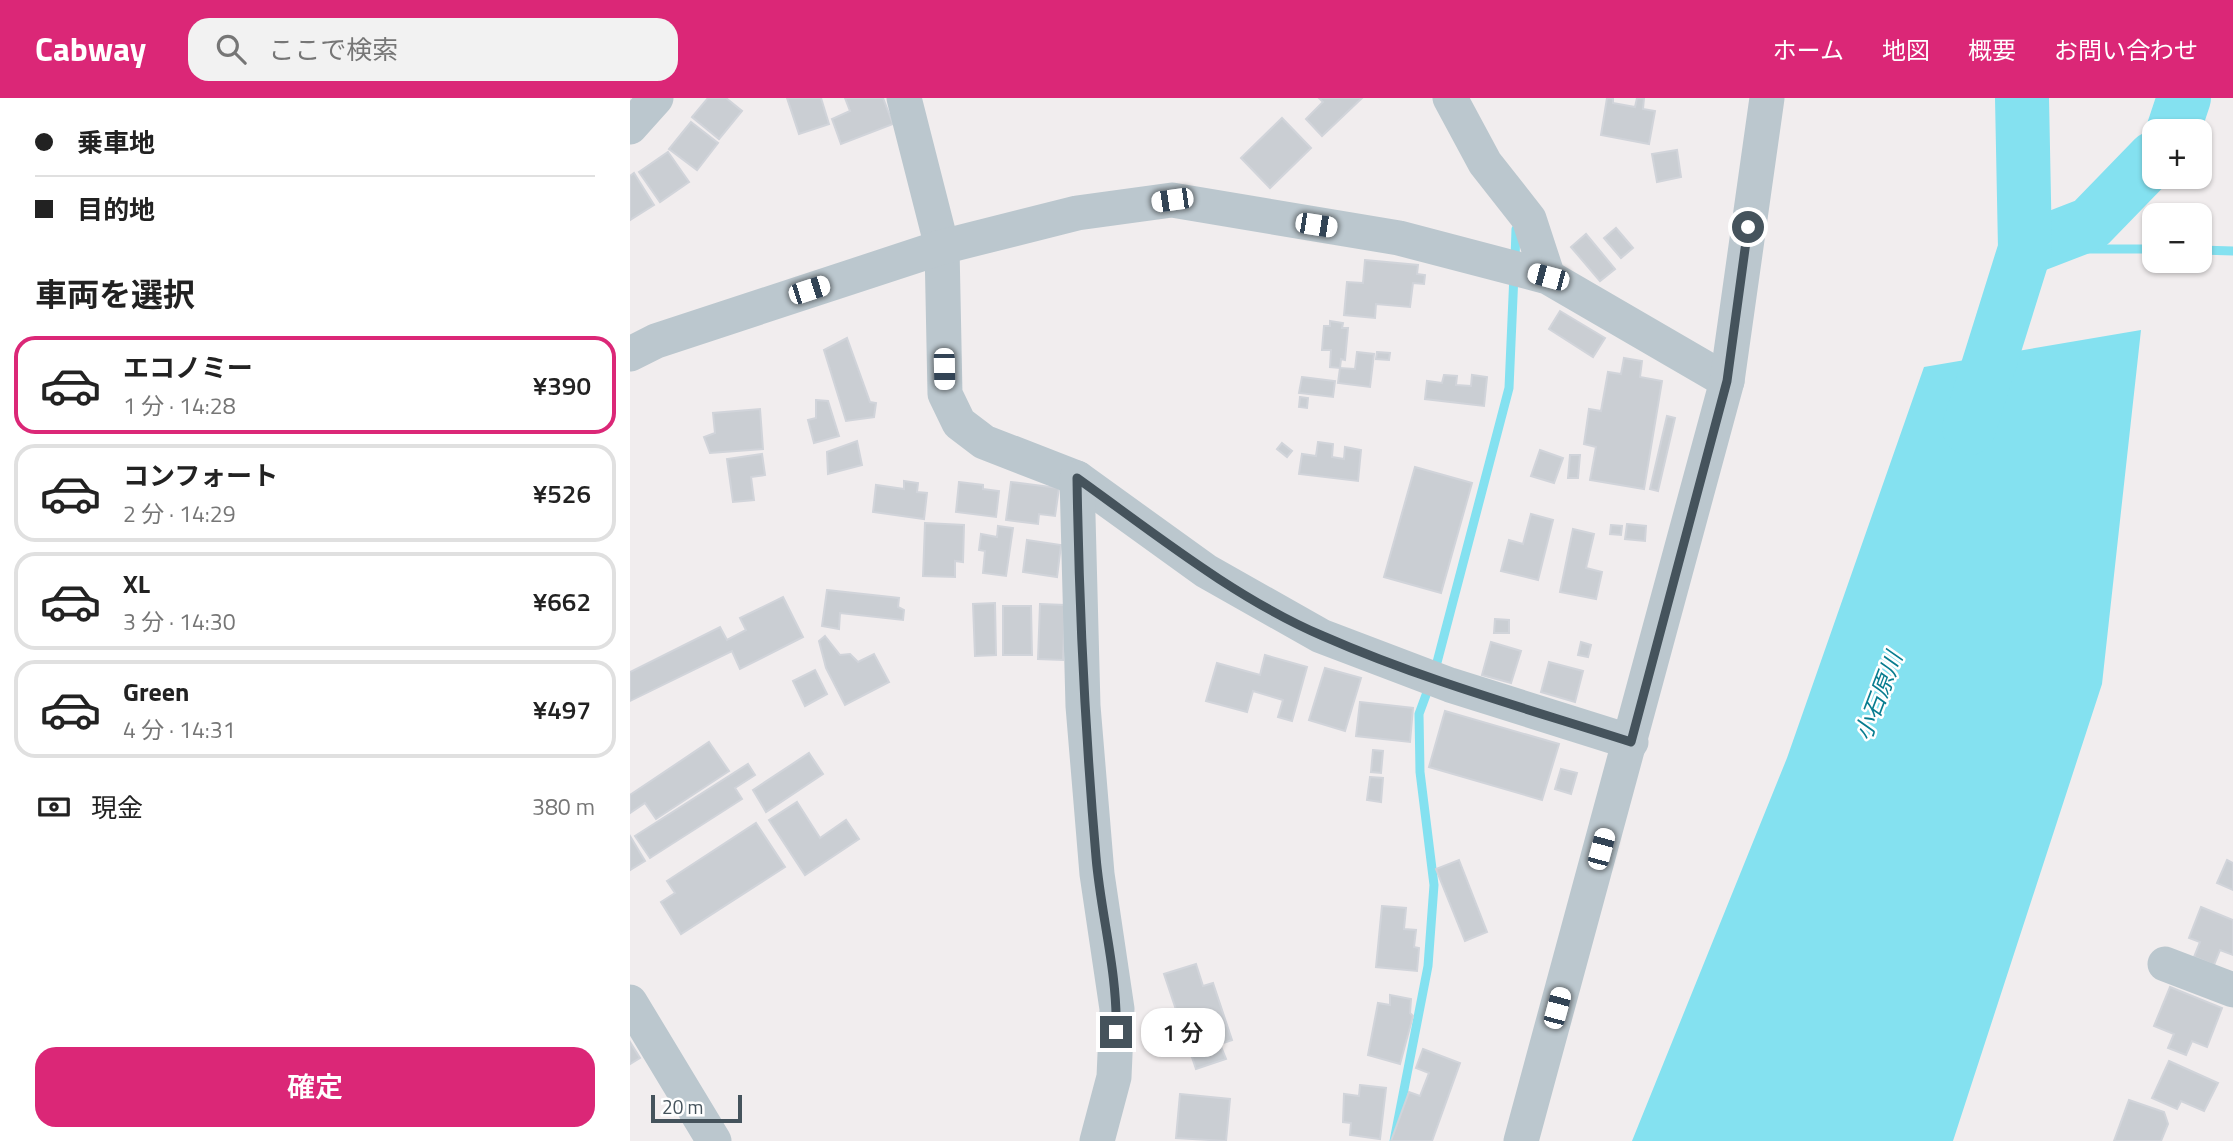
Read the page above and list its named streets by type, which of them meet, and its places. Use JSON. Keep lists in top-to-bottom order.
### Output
{
  "water": ["小石原川"],
  "scale_bar": "20 m",
  "page": {
    "header": "Cabway",
    "search": "ここで検索",
    "nav": [
      "ホーム",
      "地図",
      "概要",
      "お問い合わせ"
    ],
    "banner": ["乗車地", "目的地"],
    "map_buttons": ["+", "−"],
    "heading": "車両を選択",
    "list": [
      {
        "name": "エコノミー",
        "note": "1 分 · 14:28",
        "value": "¥390"
      },
      {
        "name": "コンフォート",
        "note": "2 分 · 14:29",
        "value": "¥526"
      },
      {
        "name": "XL",
        "note": "3 分 · 14:30",
        "value": "¥662"
      },
      {
        "name": "Green",
        "note": "4 分 · 14:31",
        "value": "¥497"
      }
    ],
    "pay": ["現金", "380 m"],
    "bubble": "1 分",
    "buttons": "確定",
    "scale": "20 m"
  }
}
